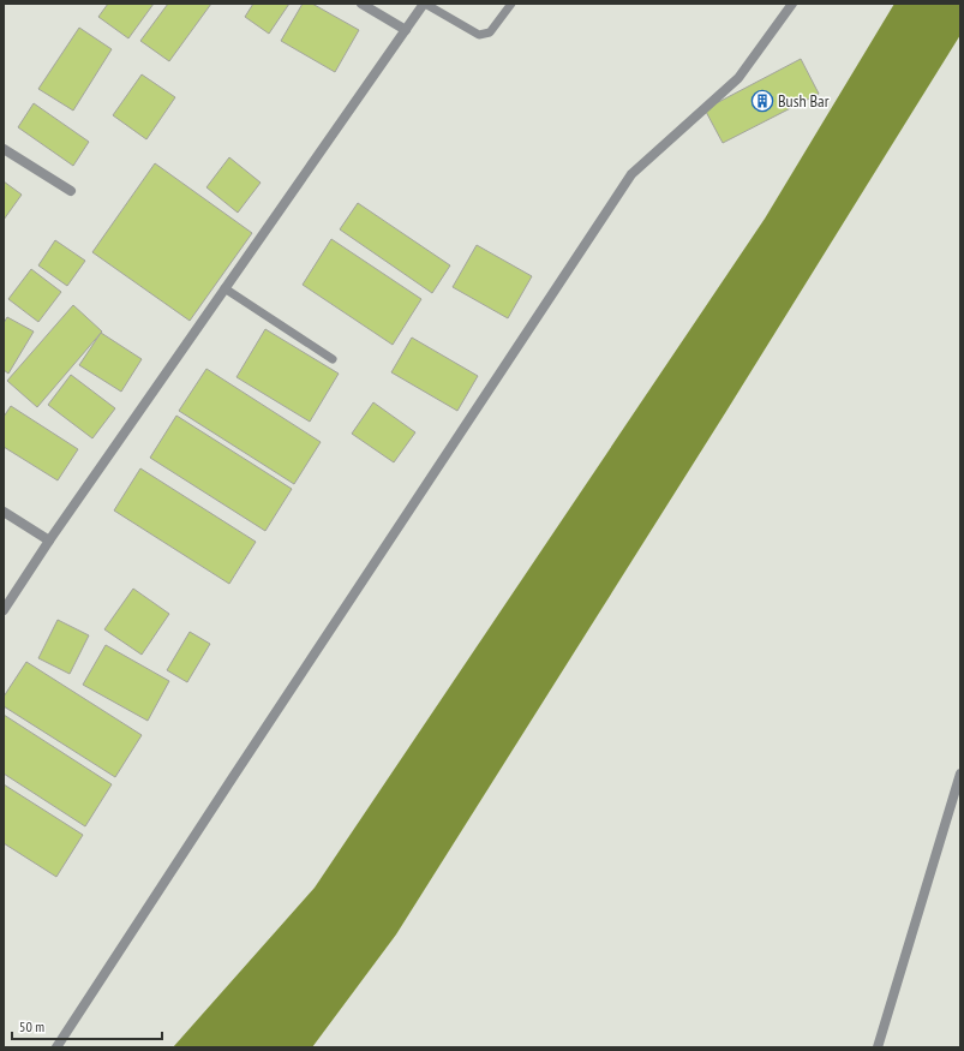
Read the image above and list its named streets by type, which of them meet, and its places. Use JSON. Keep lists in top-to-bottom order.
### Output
{
  "places": {
    "building": ["Bush Bar"]
  },
  "scale_bar": "50 m"
}
